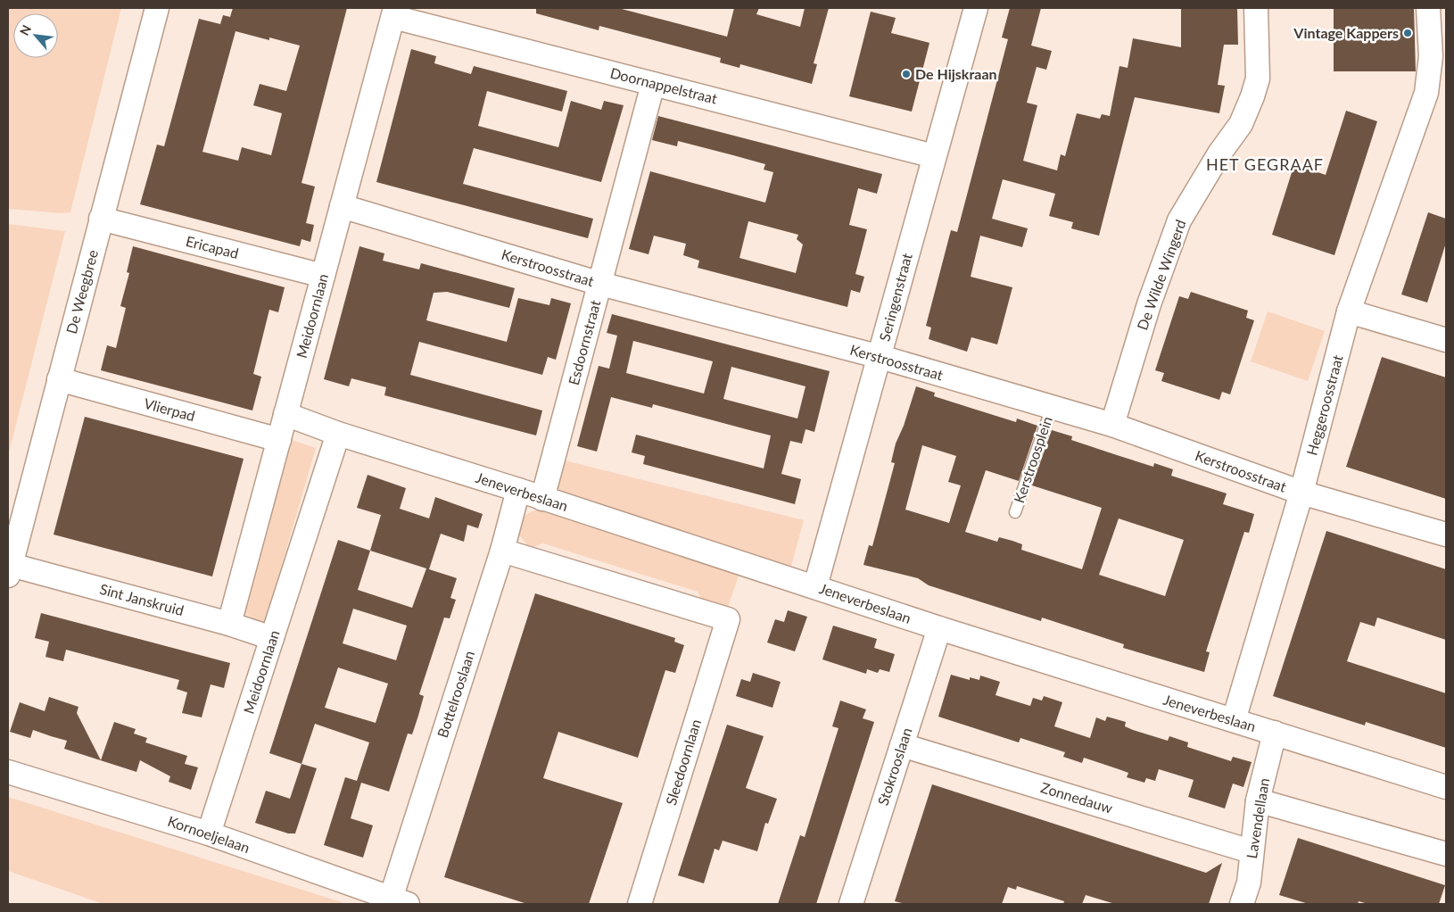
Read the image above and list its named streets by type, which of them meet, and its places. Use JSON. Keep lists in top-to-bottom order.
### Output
{
  "streets": {
    "street": [
      "Doornappelstraat",
      "Ericapad",
      "Kerstroosstraat",
      "De Wilde Wingerd",
      "De Weegbree",
      "Seringenstraat",
      "Meidoornlaan",
      "Esdoornstraat",
      "Heggeroosstraat",
      "Vlierpad",
      "Jeneverbeslaan",
      "Sint Janskruid",
      "Bottelrooslaan",
      "Sleedoornlaan",
      "Stokrooslaan",
      "Zonnedauw",
      "Lavendellaan",
      "Kornoeljelaan"
    ],
    "lane": ["Kerstroosplein"]
  },
  "crossings": [
    ["Doornappelstraat", "Seringenstraat"],
    ["Doornappelstraat", "Meidoornlaan"],
    ["Doornappelstraat", "Esdoornstraat"],
    ["Ericapad", "De Weegbree"],
    ["Ericapad", "Meidoornlaan"],
    ["Kerstroosstraat", "De Wilde Wingerd"],
    ["Kerstroosstraat", "Seringenstraat"],
    ["Kerstroosstraat", "Meidoornlaan"],
    ["Kerstroosstraat", "Esdoornstraat"],
    ["Kerstroosstraat", "Heggeroosstraat"],
    ["Kerstroosstraat", "Kerstroosplein"],
    ["De Weegbree", "Vlierpad"],
    ["De Weegbree", "Sint Janskruid"],
    ["Seringenstraat", "Jeneverbeslaan"],
    ["Meidoornlaan", "Vlierpad"],
    ["Meidoornlaan", "Jeneverbeslaan"],
    ["Meidoornlaan", "Sint Janskruid"],
    ["Meidoornlaan", "Kornoeljelaan"],
    ["Esdoornstraat", "Jeneverbeslaan"],
    ["Heggeroosstraat", "Jeneverbeslaan"],
    ["Jeneverbeslaan", "Bottelrooslaan"],
    ["Jeneverbeslaan", "Stokrooslaan"],
    ["Jeneverbeslaan", "Lavendellaan"],
    ["Bottelrooslaan", "Sleedoornlaan"],
    ["Bottelrooslaan", "Kornoeljelaan"],
    ["Stokrooslaan", "Zonnedauw"],
    ["Zonnedauw", "Lavendellaan"]
  ],
  "districts": ["HET GEGRAAF"],
  "places": ["Vintage Kappers", "De Hijskraan"],
  "north": "top left"
}
